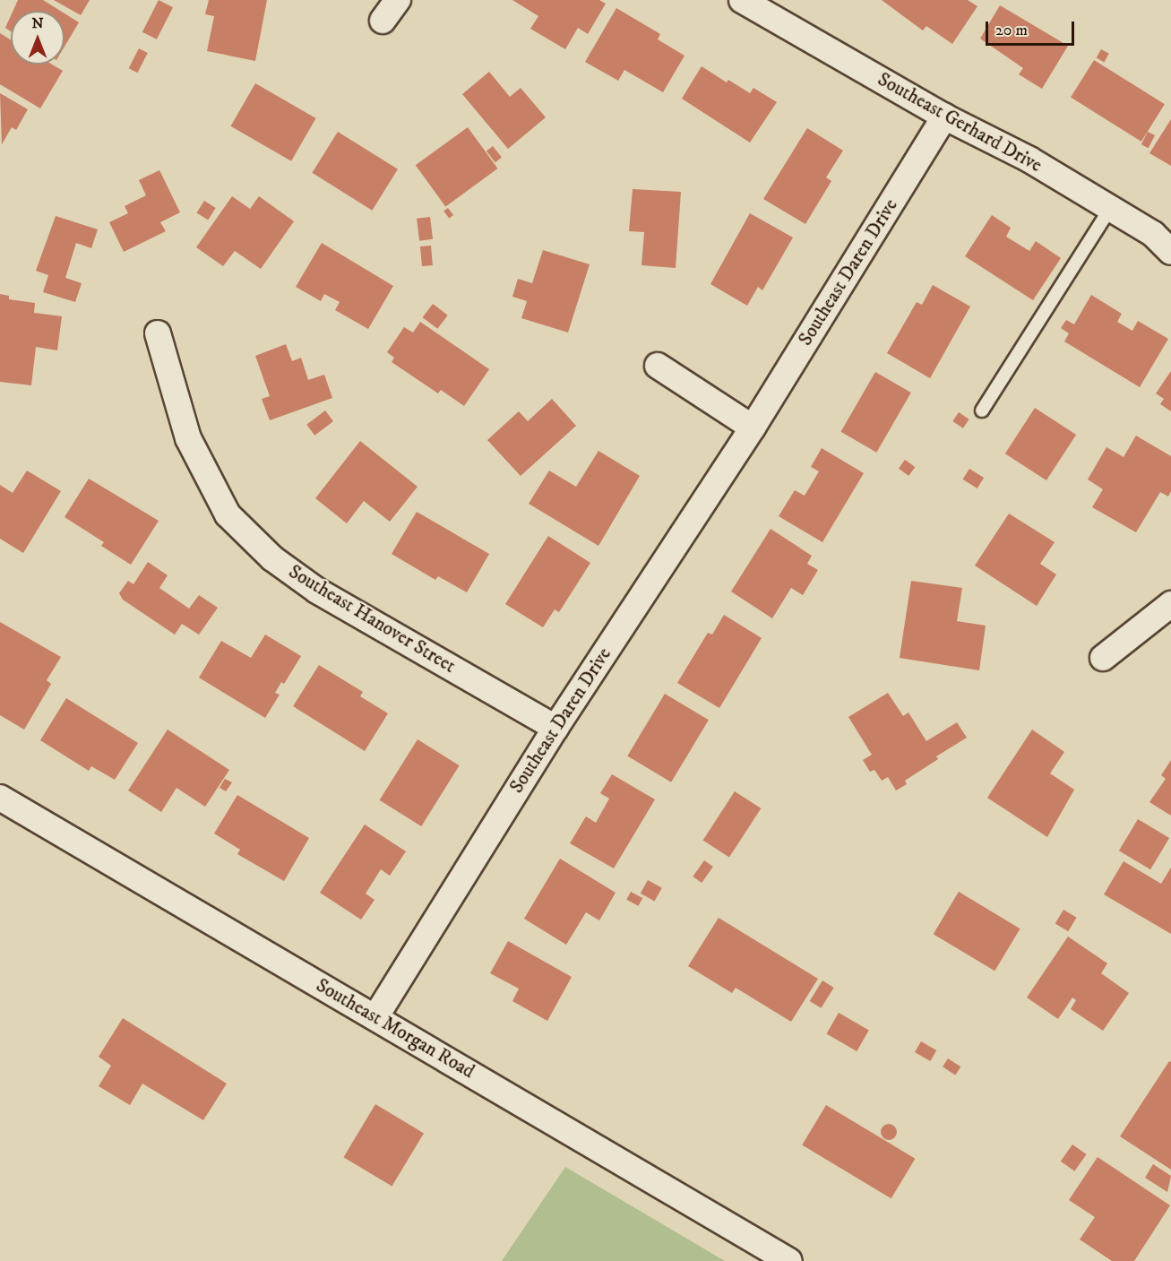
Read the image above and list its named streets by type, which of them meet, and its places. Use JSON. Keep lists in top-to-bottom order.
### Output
{
  "streets": {
    "street": [
      "Southeast Gerhard Drive",
      "Southeast Daren Drive",
      "Southeast Hanover Street",
      "Southeast Morgan Road"
    ]
  },
  "crossings": [
    ["Southeast Gerhard Drive", "Southeast Daren Drive"],
    ["Southeast Daren Drive", "Southeast Hanover Street"],
    ["Southeast Daren Drive", "Southeast Morgan Road"]
  ],
  "scale_bar": "20 m",
  "north": "top"
}
